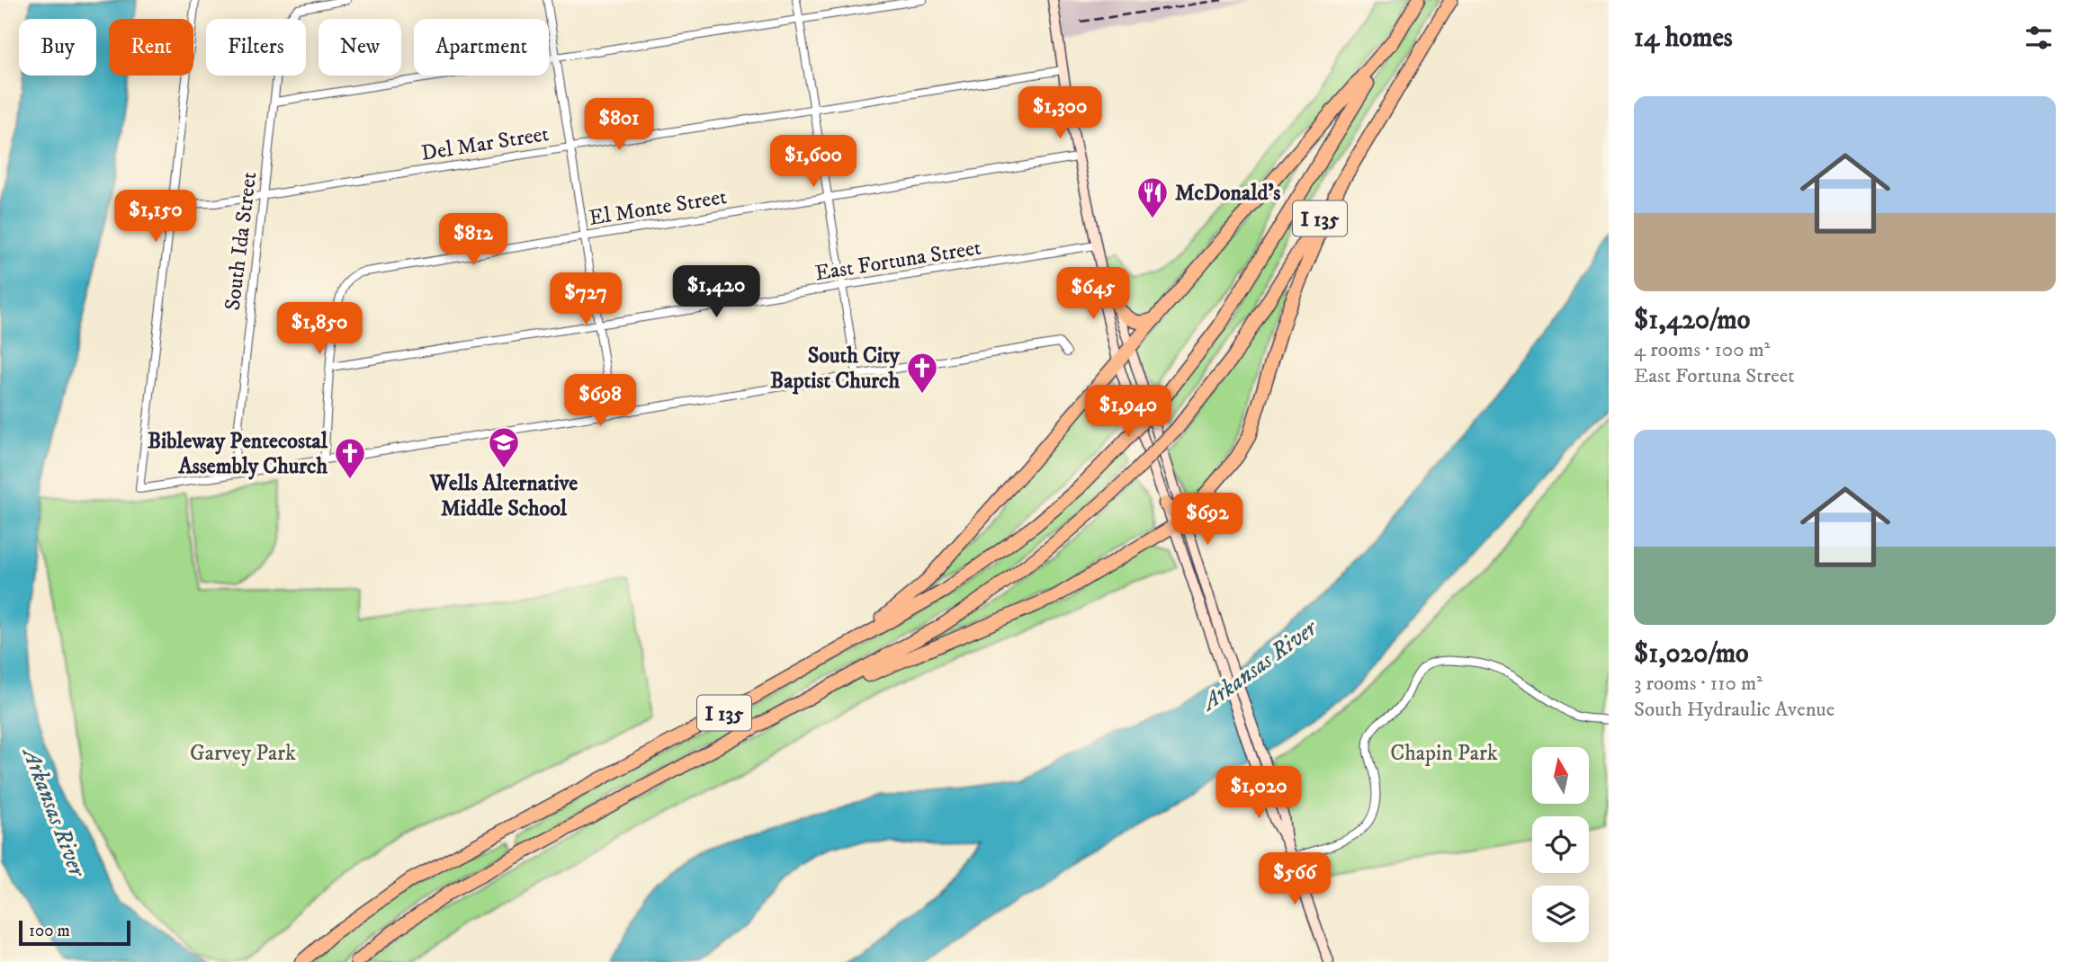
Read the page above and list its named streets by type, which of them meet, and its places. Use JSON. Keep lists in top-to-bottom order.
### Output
{
  "streets": {
    "highway": ["I 135"],
    "street": [
      "Del Mar Street",
      "El Monte Street",
      "South Ida Street",
      "East Fortuna Street"
    ]
  },
  "crossings": [
    ["Del Mar Street", "South Ida Street"],
    ["El Monte Street", "East Fortuna Street"]
  ],
  "water": ["Arkansas River"],
  "parks": ["Garvey Park", "Chapin Park"],
  "places": {
    "restaurant": ["McDonald's"],
    "church": ["South City Baptist Church", "Bibleway Pentecostal Assembly Church"],
    "school or university": ["Wells Alternative Middle School"]
  },
  "scale_bar": "100 m",
  "north": "top",
  "page": {
    "heading": "14 homes",
    "chip": [
      "Buy",
      "Rent",
      "Filters",
      "New",
      "Apartment"
    ],
    "list": [
      {
        "name": "$1,420/mo",
        "note": "4 rooms · 100 m² · East Fortuna Street"
      },
      {
        "name": "$1,020/mo",
        "note": "3 rooms · 110 m² · South Hydraulic Avenue"
      }
    ],
    "price": [
      "$1,300",
      "$801",
      "$1,600",
      "$1,150",
      "$812",
      "$1,420",
      "$645",
      "$727",
      "$1,850",
      "$698",
      "$1,940",
      "$692",
      "$1,020",
      "$566"
    ],
    "scale": "100 m"
  }
}
